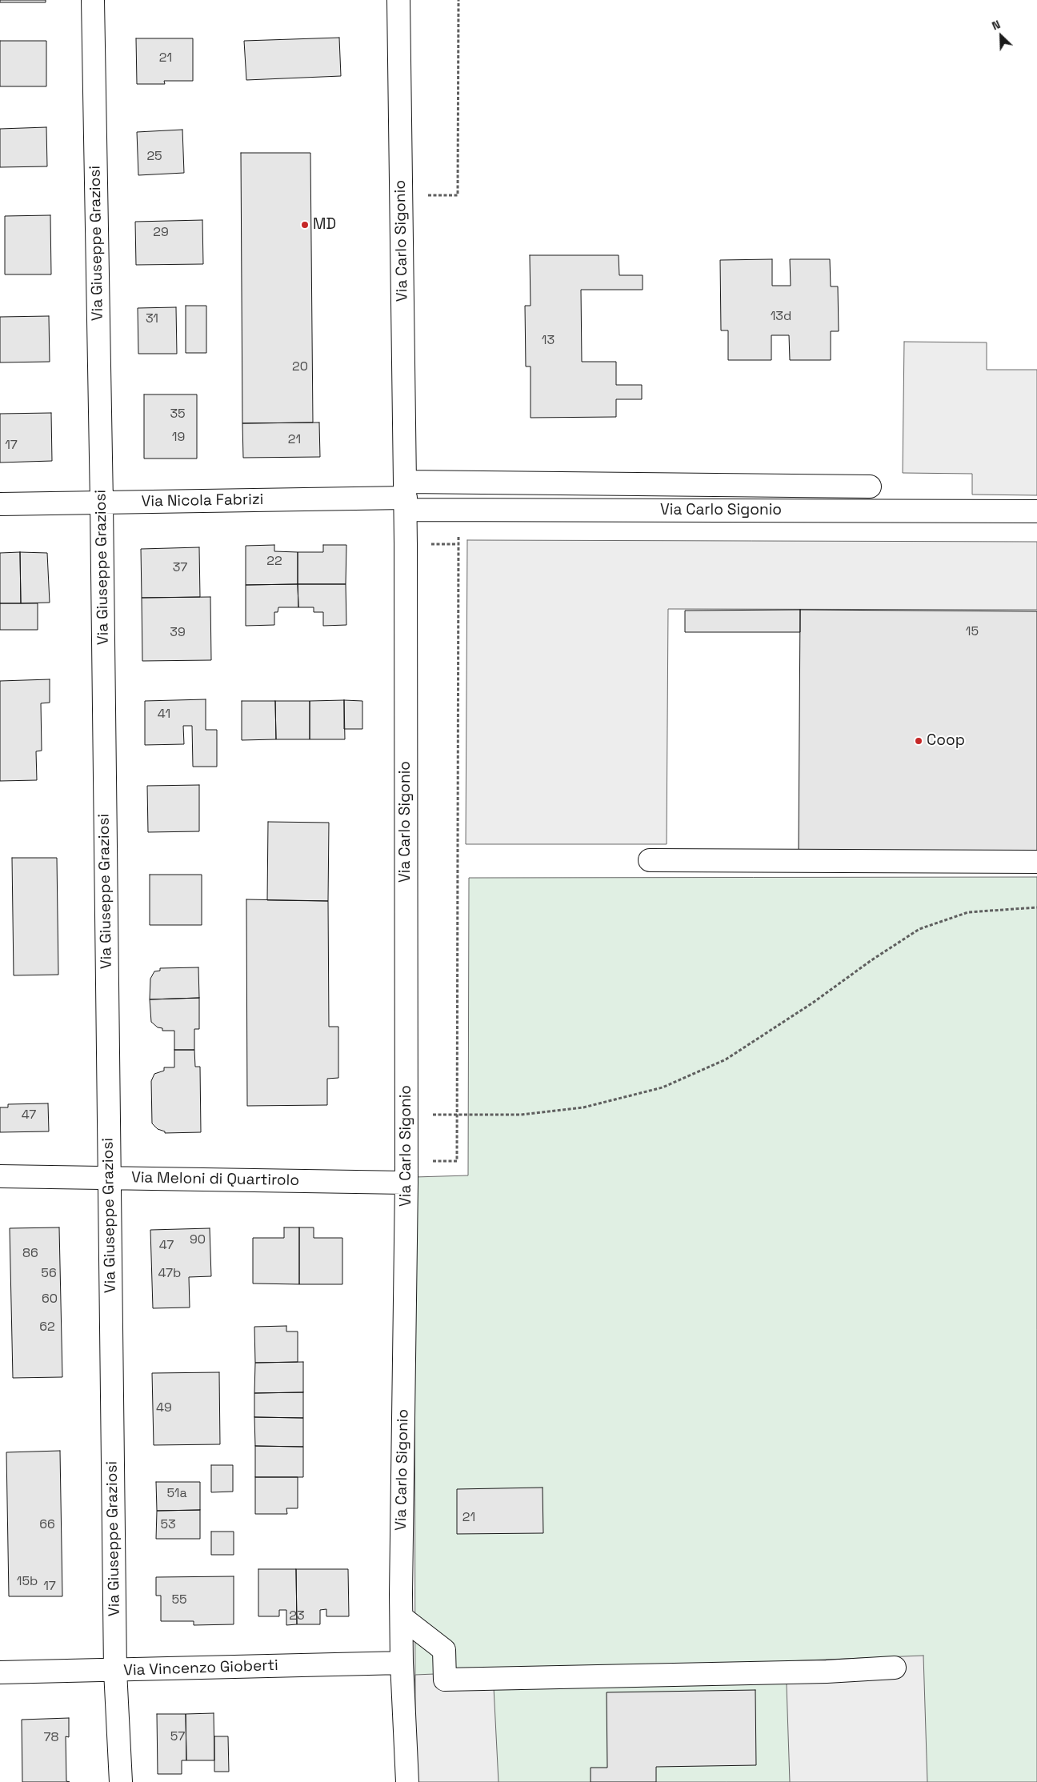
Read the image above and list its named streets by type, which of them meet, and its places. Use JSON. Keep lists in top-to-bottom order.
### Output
{
  "streets": {
    "street": [
      "Via Carlo Sigonio",
      "Via Giuseppe Graziosi",
      "Via Nicola Fabrizi",
      "Via Meloni di Quartirolo",
      "Via Vincenzo Gioberti"
    ]
  },
  "crossings": [
    ["Via Carlo Sigonio", "Via Nicola Fabrizi"],
    ["Via Carlo Sigonio", "Via Meloni di Quartirolo"],
    ["Via Carlo Sigonio", "Via Vincenzo Gioberti"],
    ["Via Giuseppe Graziosi", "Via Nicola Fabrizi"],
    ["Via Giuseppe Graziosi", "Via Meloni di Quartirolo"],
    ["Via Giuseppe Graziosi", "Via Vincenzo Gioberti"]
  ],
  "places": ["MD", "Coop"],
  "house_numbers": [
    "21",
    "25",
    "29",
    "13d",
    "31",
    "13",
    "20",
    "35",
    "19",
    "21",
    "17",
    "22",
    "37",
    "15",
    "39",
    "41",
    "47",
    "90",
    "47",
    "86",
    "56",
    "47b",
    "60",
    "62",
    "49",
    "51a",
    "21",
    "66",
    "53",
    "15b",
    "17",
    "55",
    "23",
    "57",
    "78"
  ],
  "north": "top left"
}
